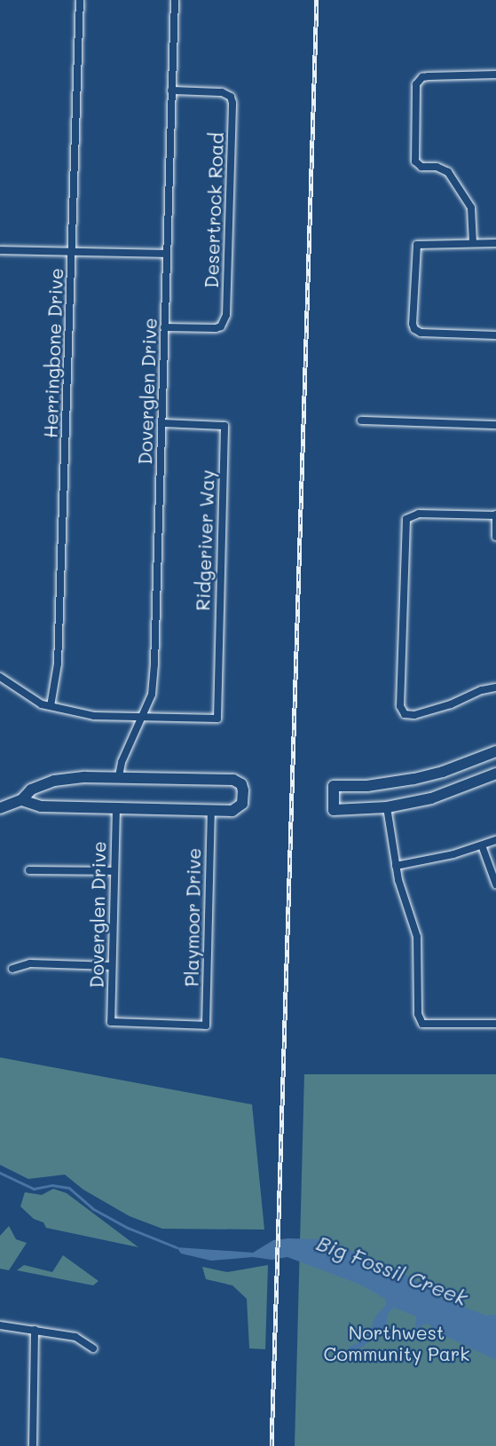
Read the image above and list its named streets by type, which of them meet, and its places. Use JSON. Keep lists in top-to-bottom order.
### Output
{
  "streets": {
    "street": [
      "Desertrock Road",
      "Herringbone Drive",
      "Doverglen Drive",
      "Ridgeriver Way",
      "Playmoor Drive"
    ]
  },
  "crossings": [
    ["Desertrock Road", "Doverglen Drive"],
    ["Doverglen Drive", "Ridgeriver Way"],
    ["Doverglen Drive", "Playmoor Drive"]
  ],
  "water": ["Big Fossil Creek"],
  "parks": ["Northwest Community Park"]
}
